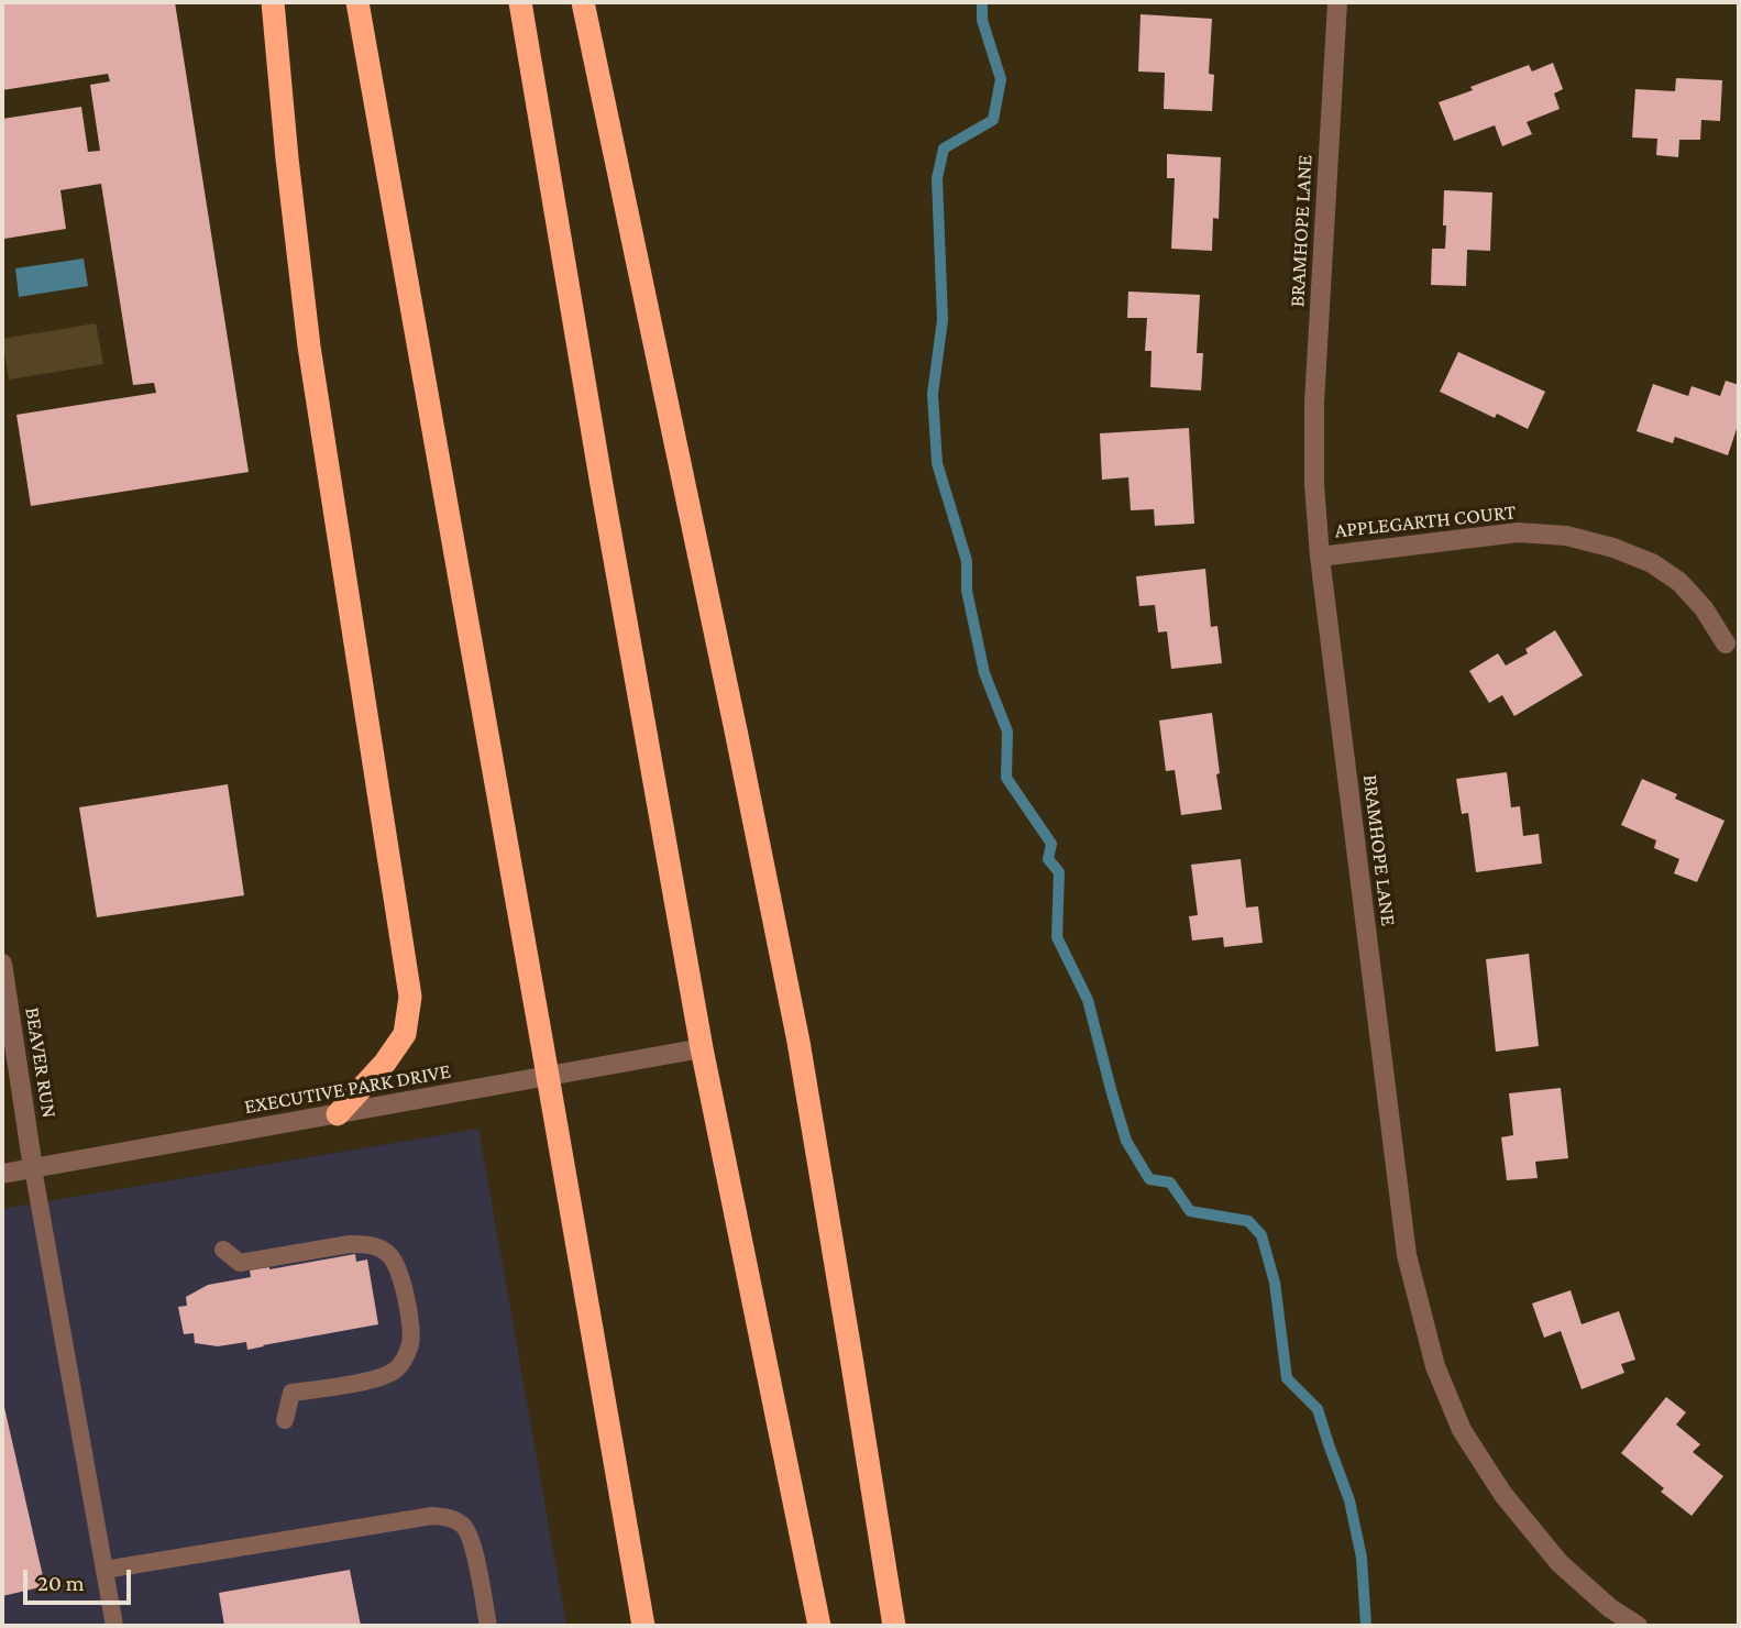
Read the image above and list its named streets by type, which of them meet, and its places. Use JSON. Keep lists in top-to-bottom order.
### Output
{
  "streets": {
    "street": [
      "BRAMHOPE LANE",
      "APPLEGARTH COURT",
      "BEAVER RUN",
      "EXECUTIVE PARK DRIVE"
    ]
  },
  "crossings": [
    ["BRAMHOPE LANE", "APPLEGARTH COURT"],
    ["BEAVER RUN", "EXECUTIVE PARK DRIVE"]
  ],
  "scale_bar": "20 m"
}
